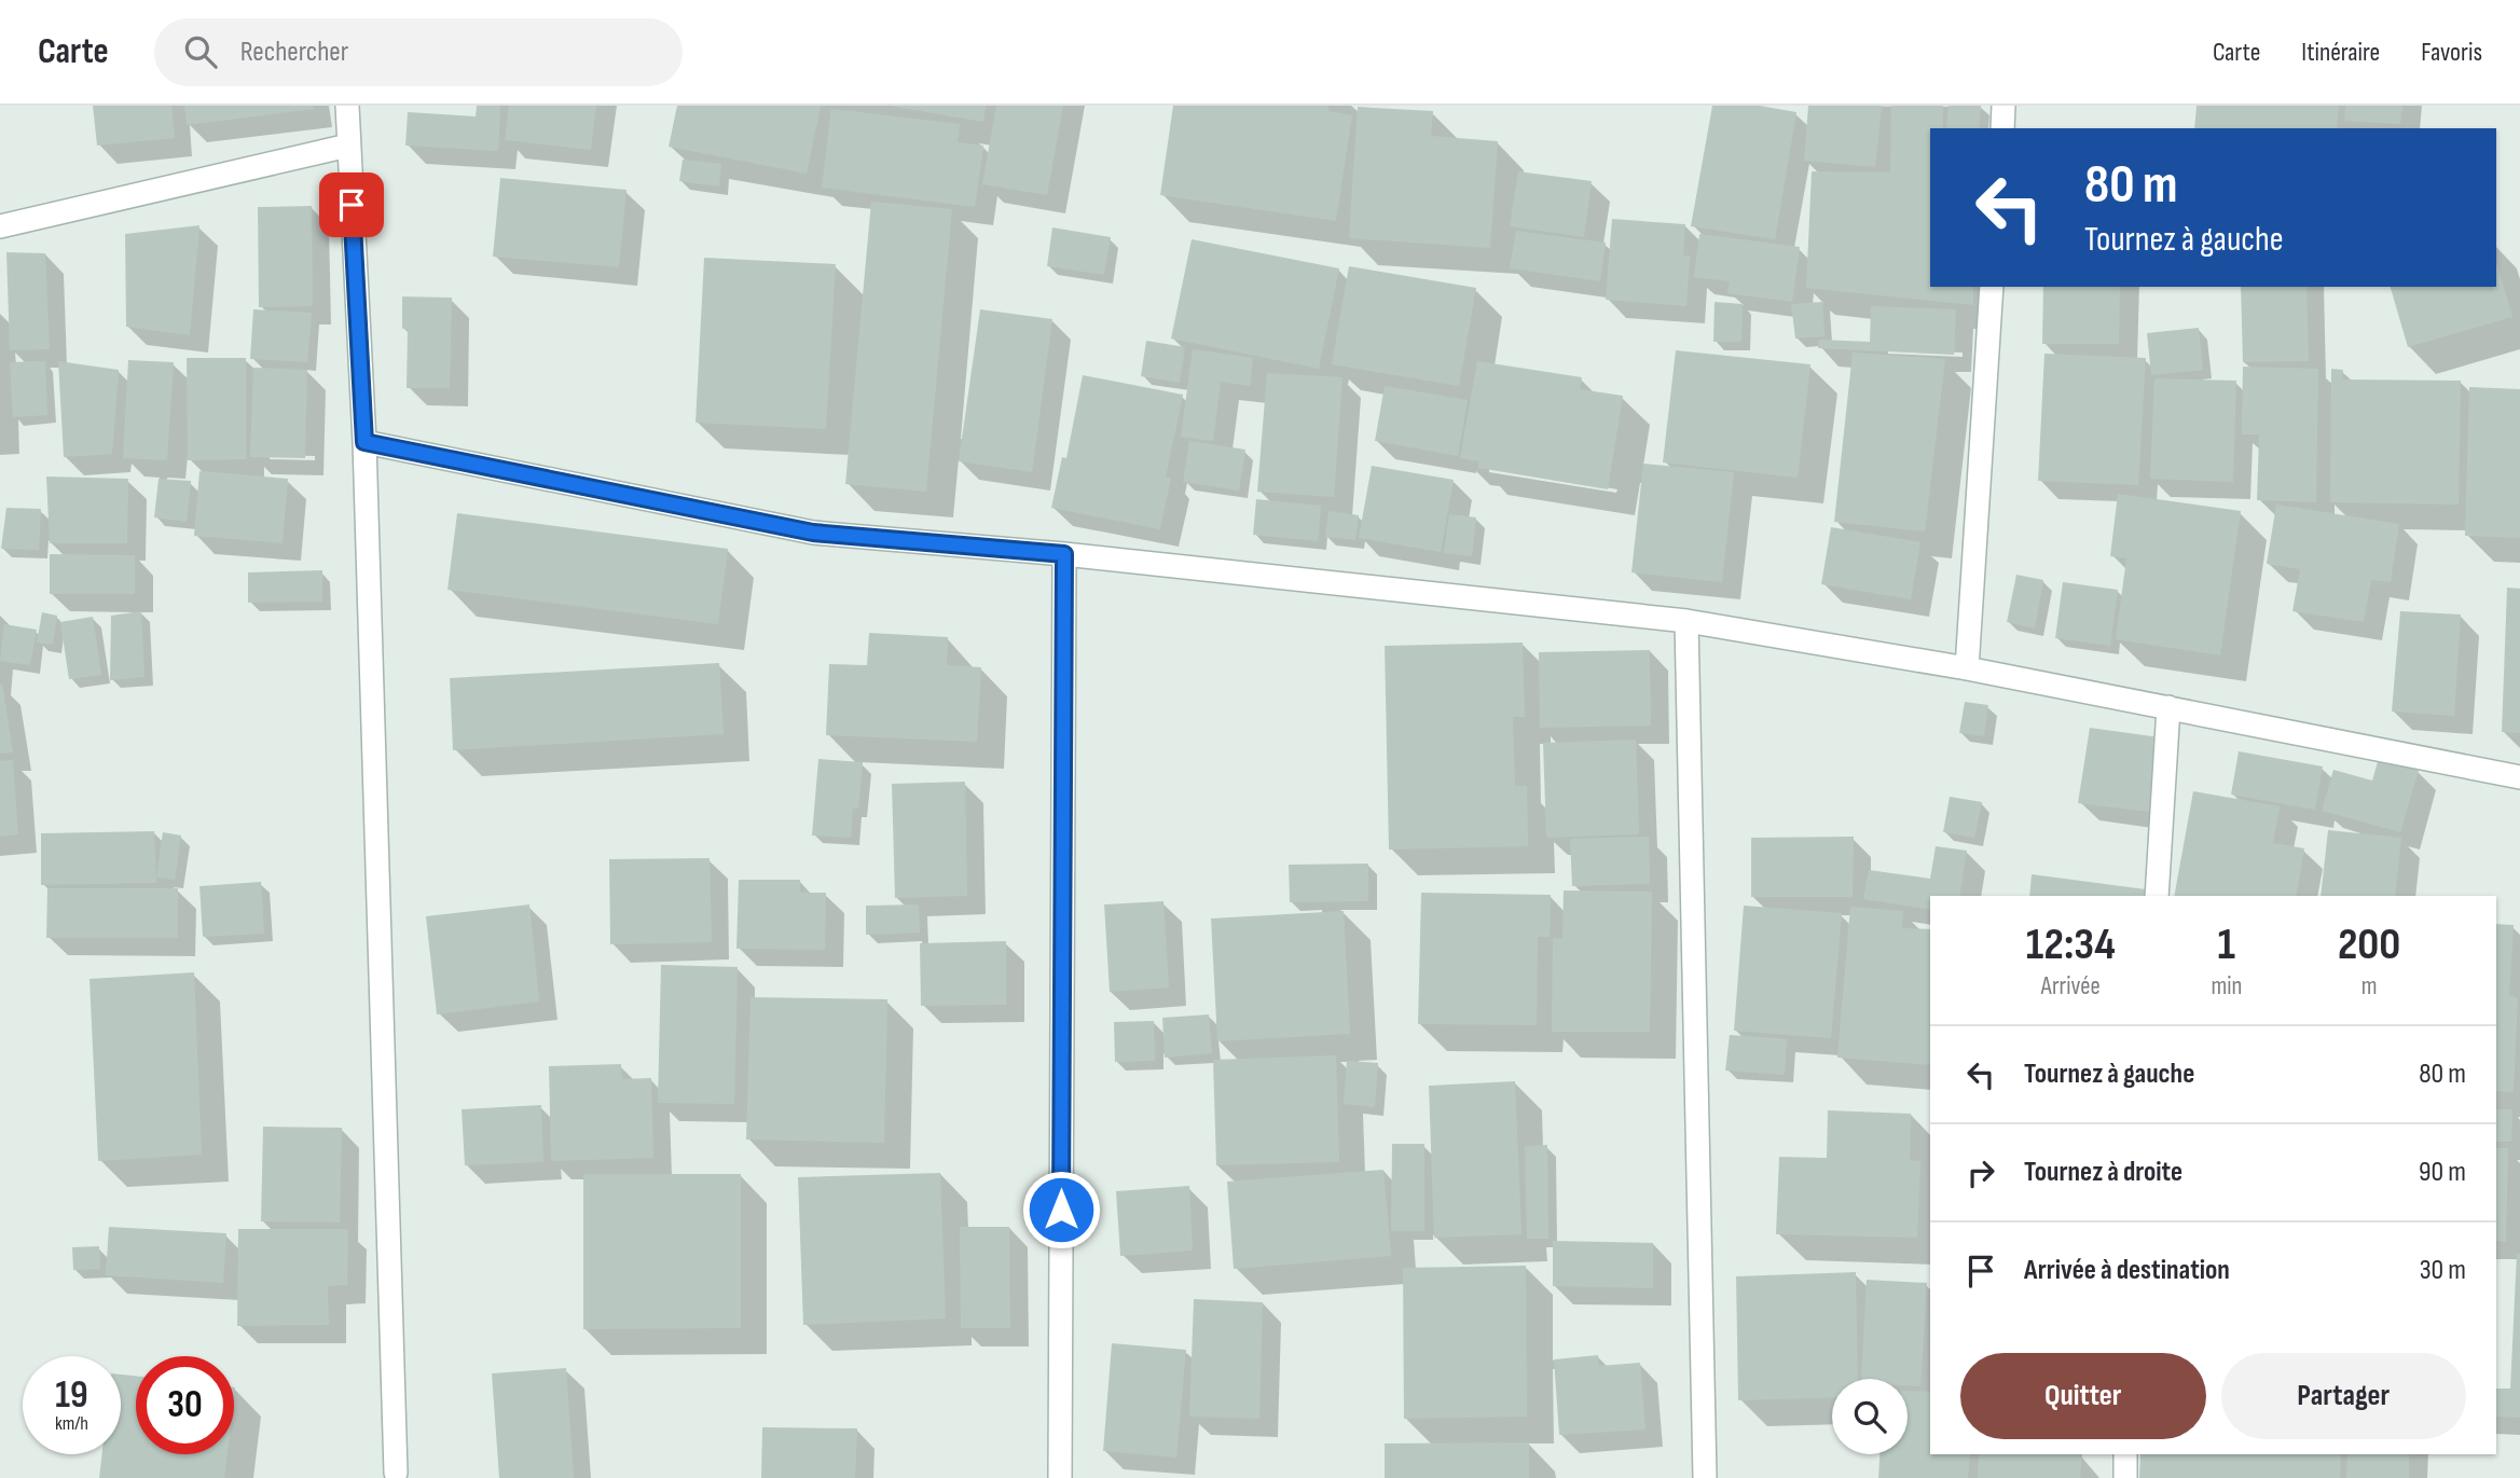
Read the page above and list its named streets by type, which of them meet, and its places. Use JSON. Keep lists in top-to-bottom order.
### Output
{
  "page": {
    "header": "Carte",
    "search": "Rechercher",
    "nav": ["Carte", "Itinéraire", "Favoris"],
    "turn": ["80 m", "Tournez à gauche"],
    "eta": [
      "12:34",
      "Arrivée",
      "1",
      "min",
      "200",
      "m"
    ],
    "list": [
      {
        "name": "Tournez à gauche",
        "value": "80 m"
      },
      {
        "name": "Tournez à droite",
        "value": "90 m"
      },
      {
        "name": "Arrivée à destination",
        "value": "30 m"
      }
    ],
    "buttons": ["Quitter", "Partager"],
    "speed": "19 km/h",
    "limit": "30"
  }
}
